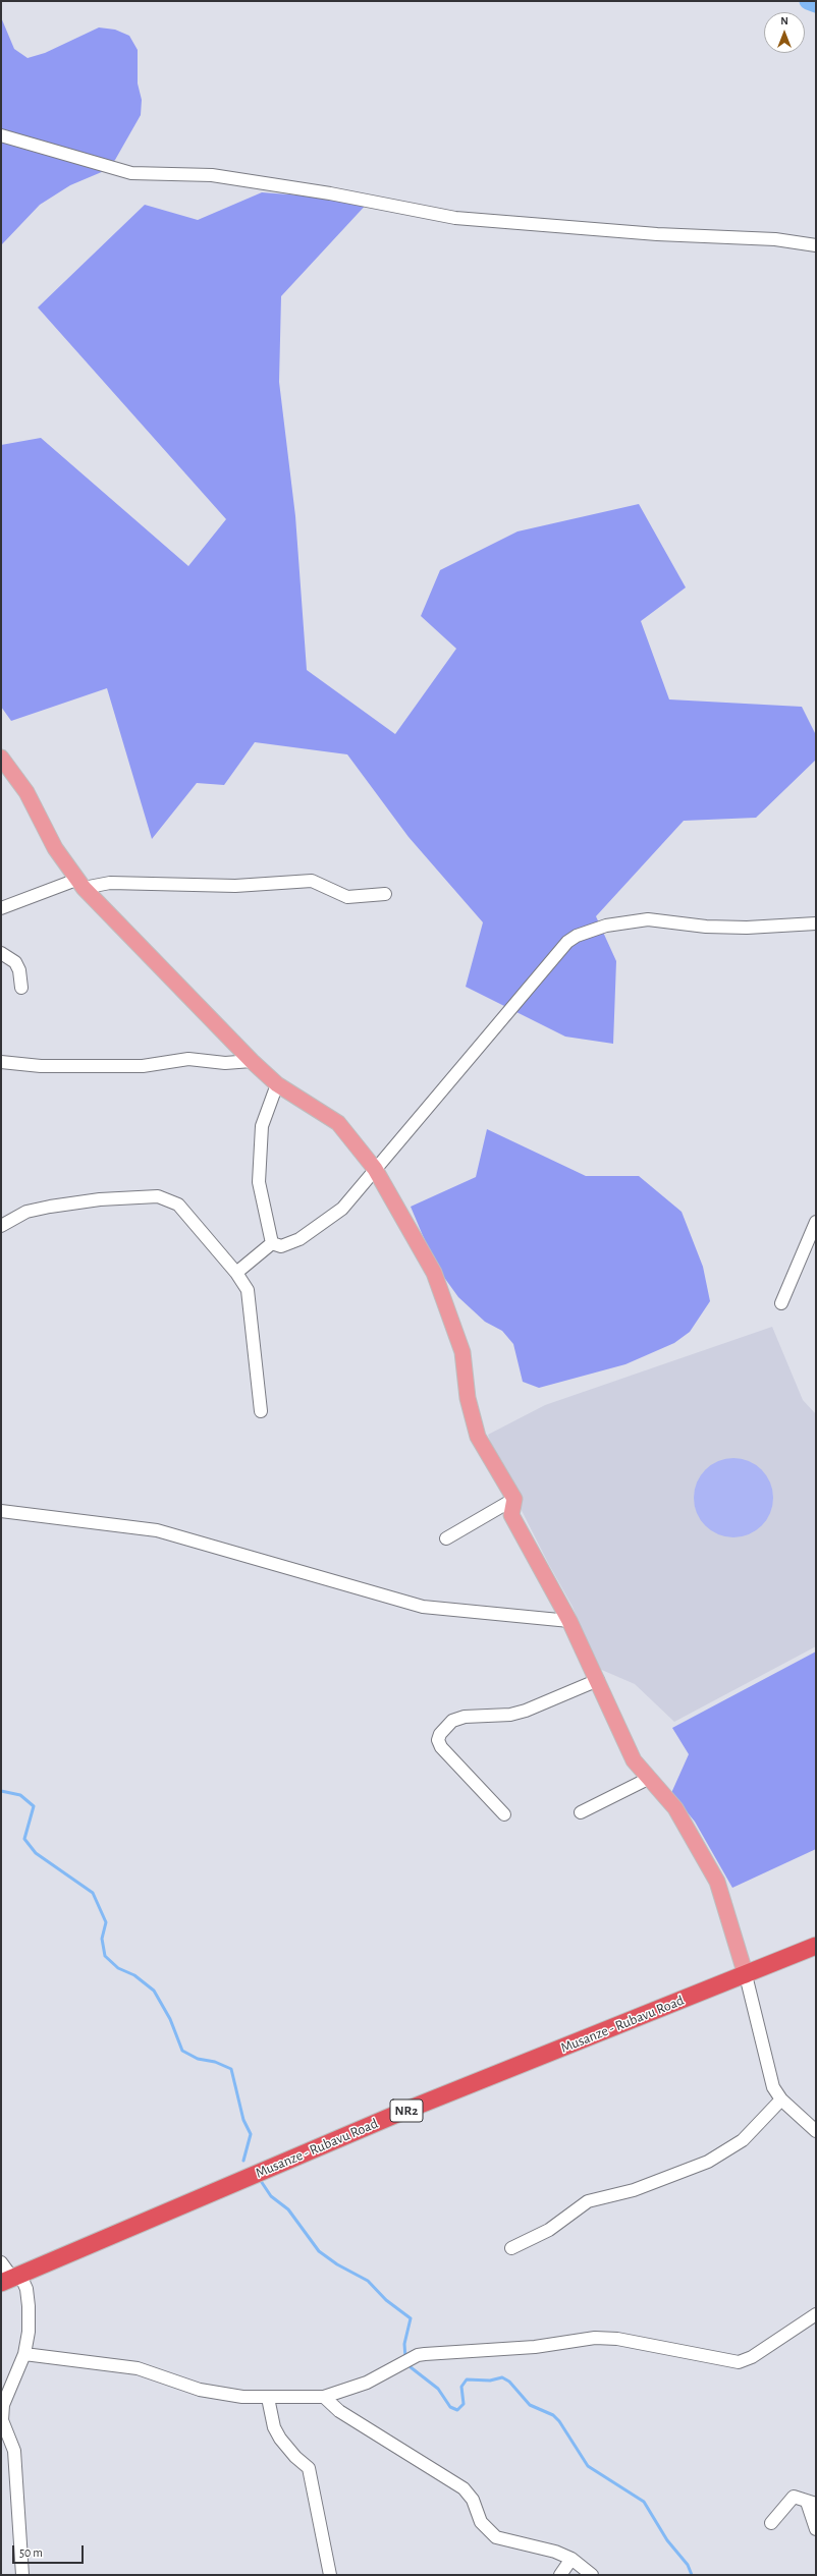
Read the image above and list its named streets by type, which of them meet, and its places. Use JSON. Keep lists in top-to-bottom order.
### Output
{
  "streets": {
    "highway": ["Musanze - Rubavu Road", "NR2"]
  },
  "scale_bar": "50 m",
  "north": "top"
}
